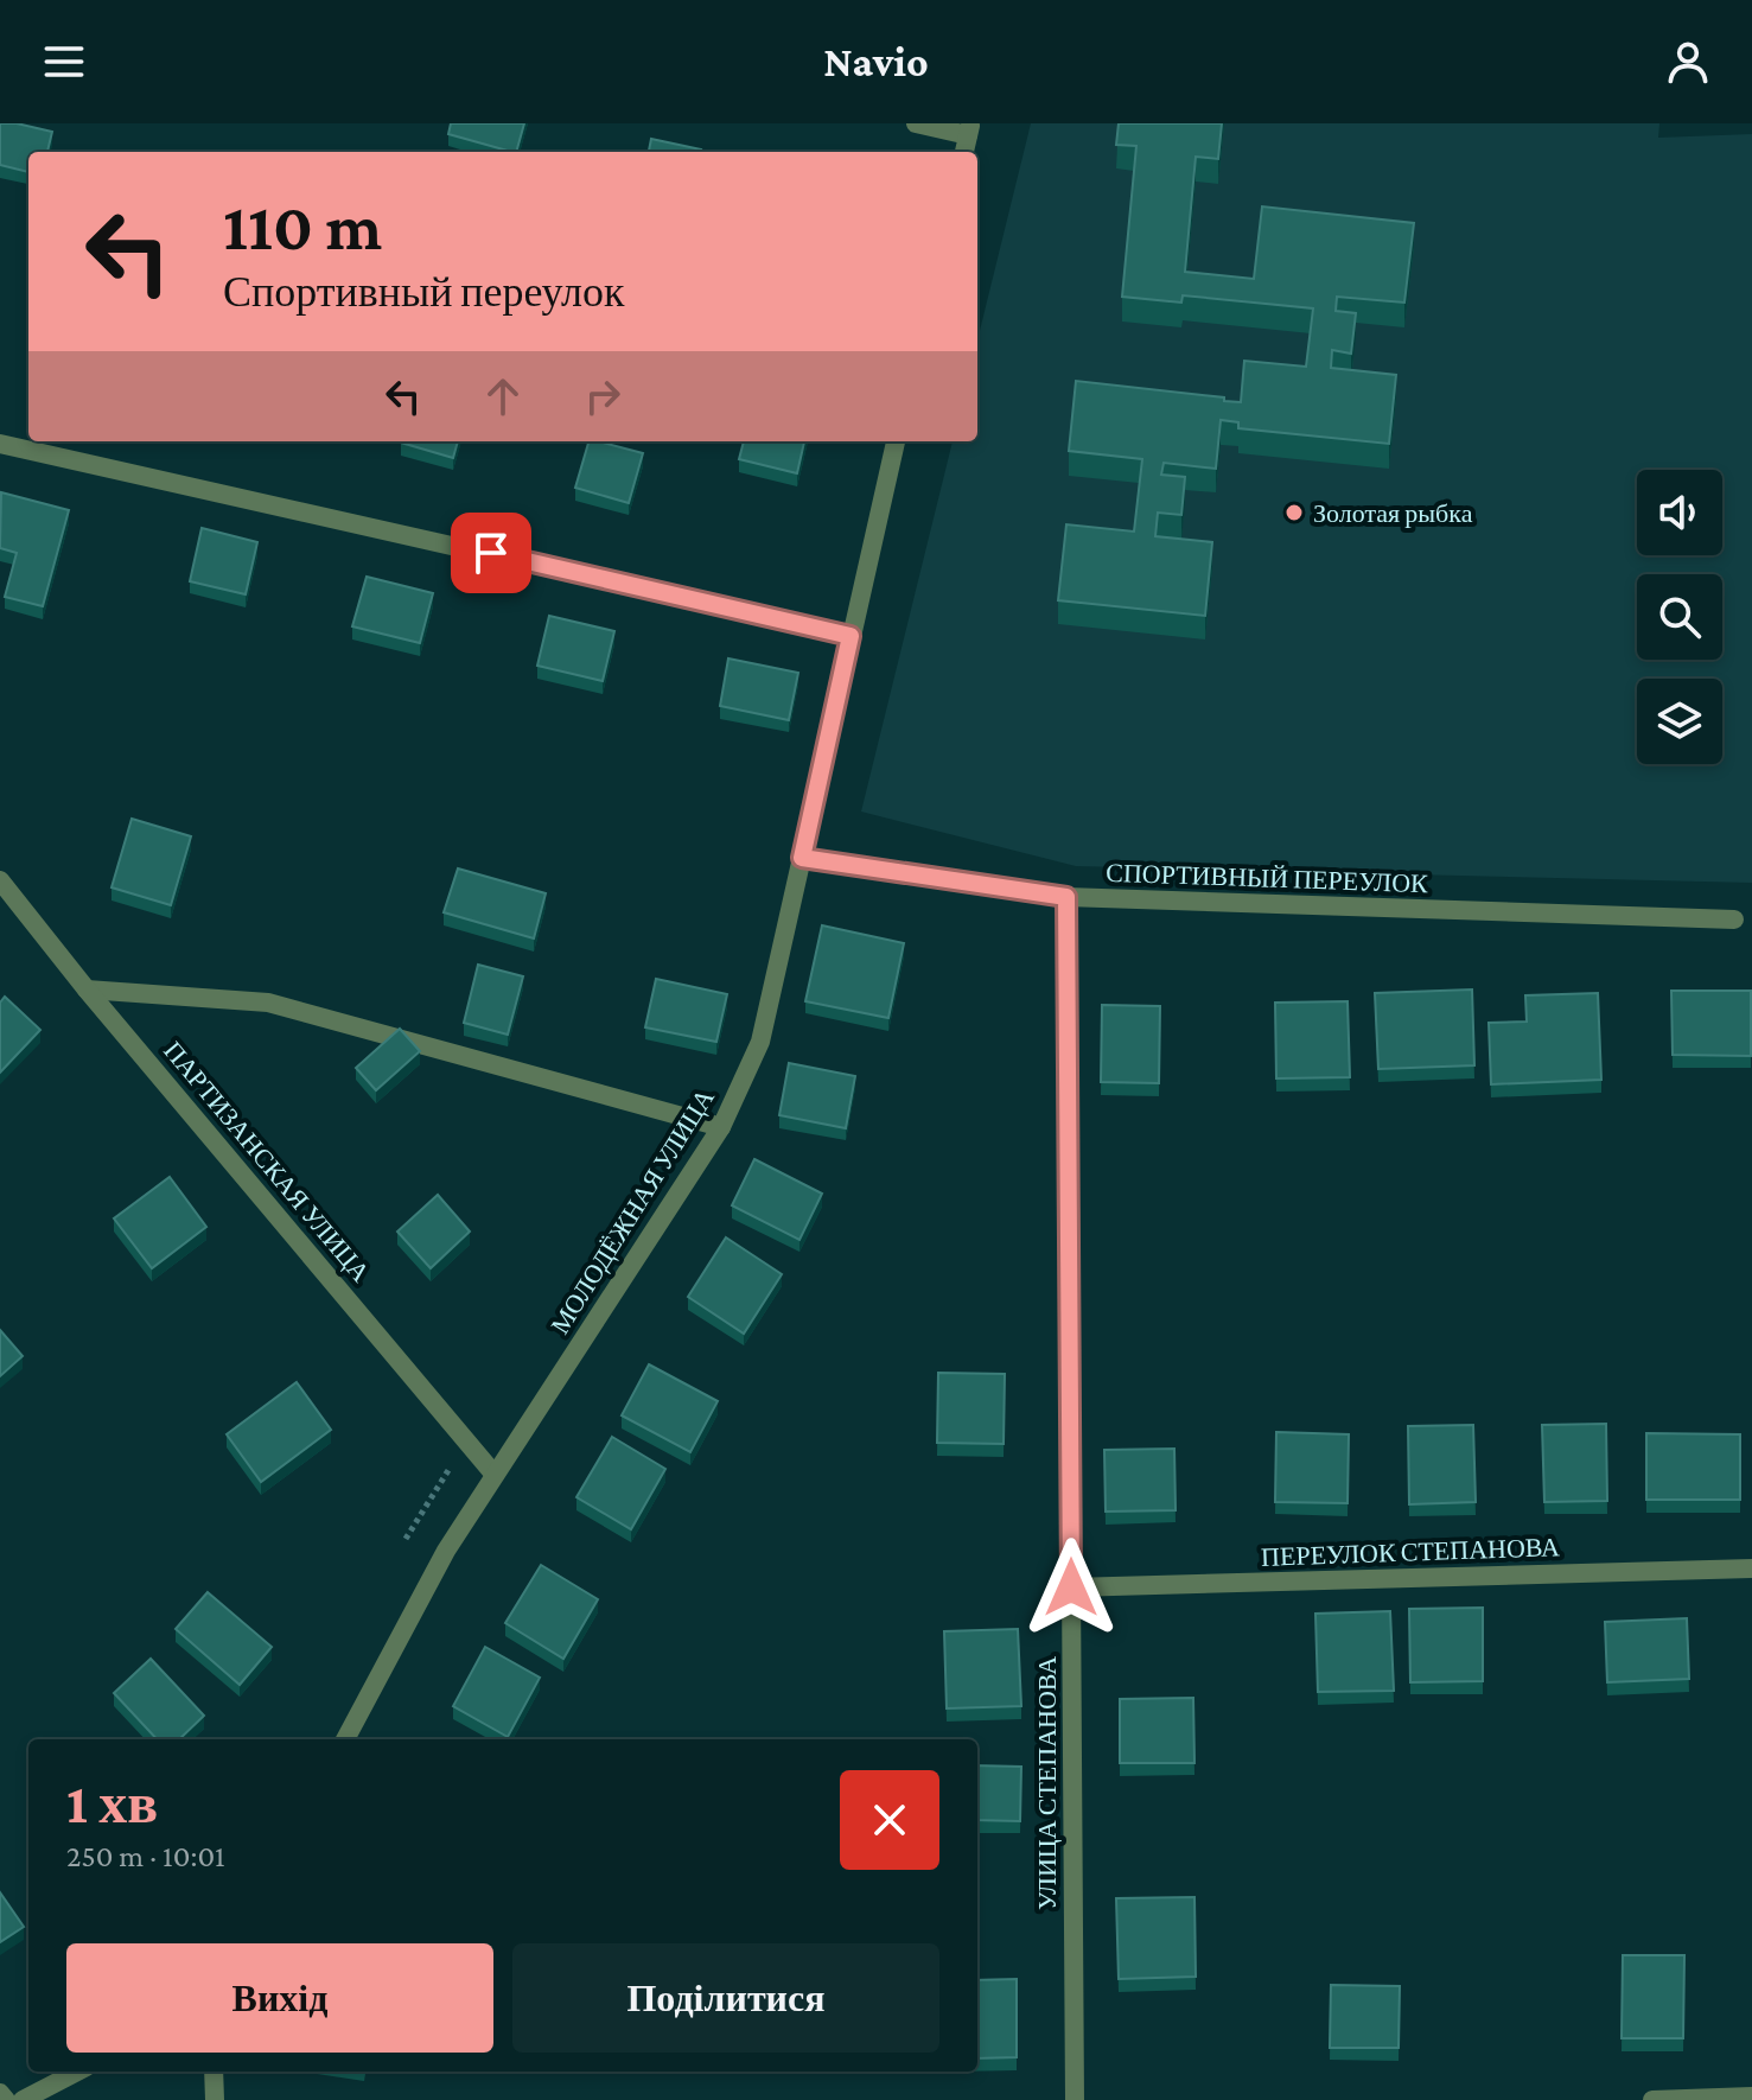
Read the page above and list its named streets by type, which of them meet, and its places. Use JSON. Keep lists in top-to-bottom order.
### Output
{
  "streets": {
    "street": [
      "СПОРТИВНЫЙ ПЕРЕУЛОК",
      "ПАРТИЗАНСКАЯ УЛИЦА",
      "МОЛОДЁЖНАЯ УЛИЦА",
      "ПЕРЕУЛОК СТЕПАНОВА",
      "УЛИЦА СТЕПАНОВА"
    ]
  },
  "crossings": [
    ["СПОРТИВНЫЙ ПЕРЕУЛОК", "МОЛОДЁЖНАЯ УЛИЦА"],
    ["СПОРТИВНЫЙ ПЕРЕУЛОК", "УЛИЦА СТЕПАНОВА"],
    ["ПАРТИЗАНСКАЯ УЛИЦА", "МОЛОДЁЖНАЯ УЛИЦА"],
    ["ПЕРЕУЛОК СТЕПАНОВА", "УЛИЦА СТЕПАНОВА"]
  ],
  "places": ["Золотая рыбка"],
  "page": {
    "header": "Navio",
    "turn": ["110 m", "Спортивный переулок"],
    "heading": ["1 хв", "250 m · 10:01"],
    "buttons": ["Вихід", "Поділитися"]
  }
}
